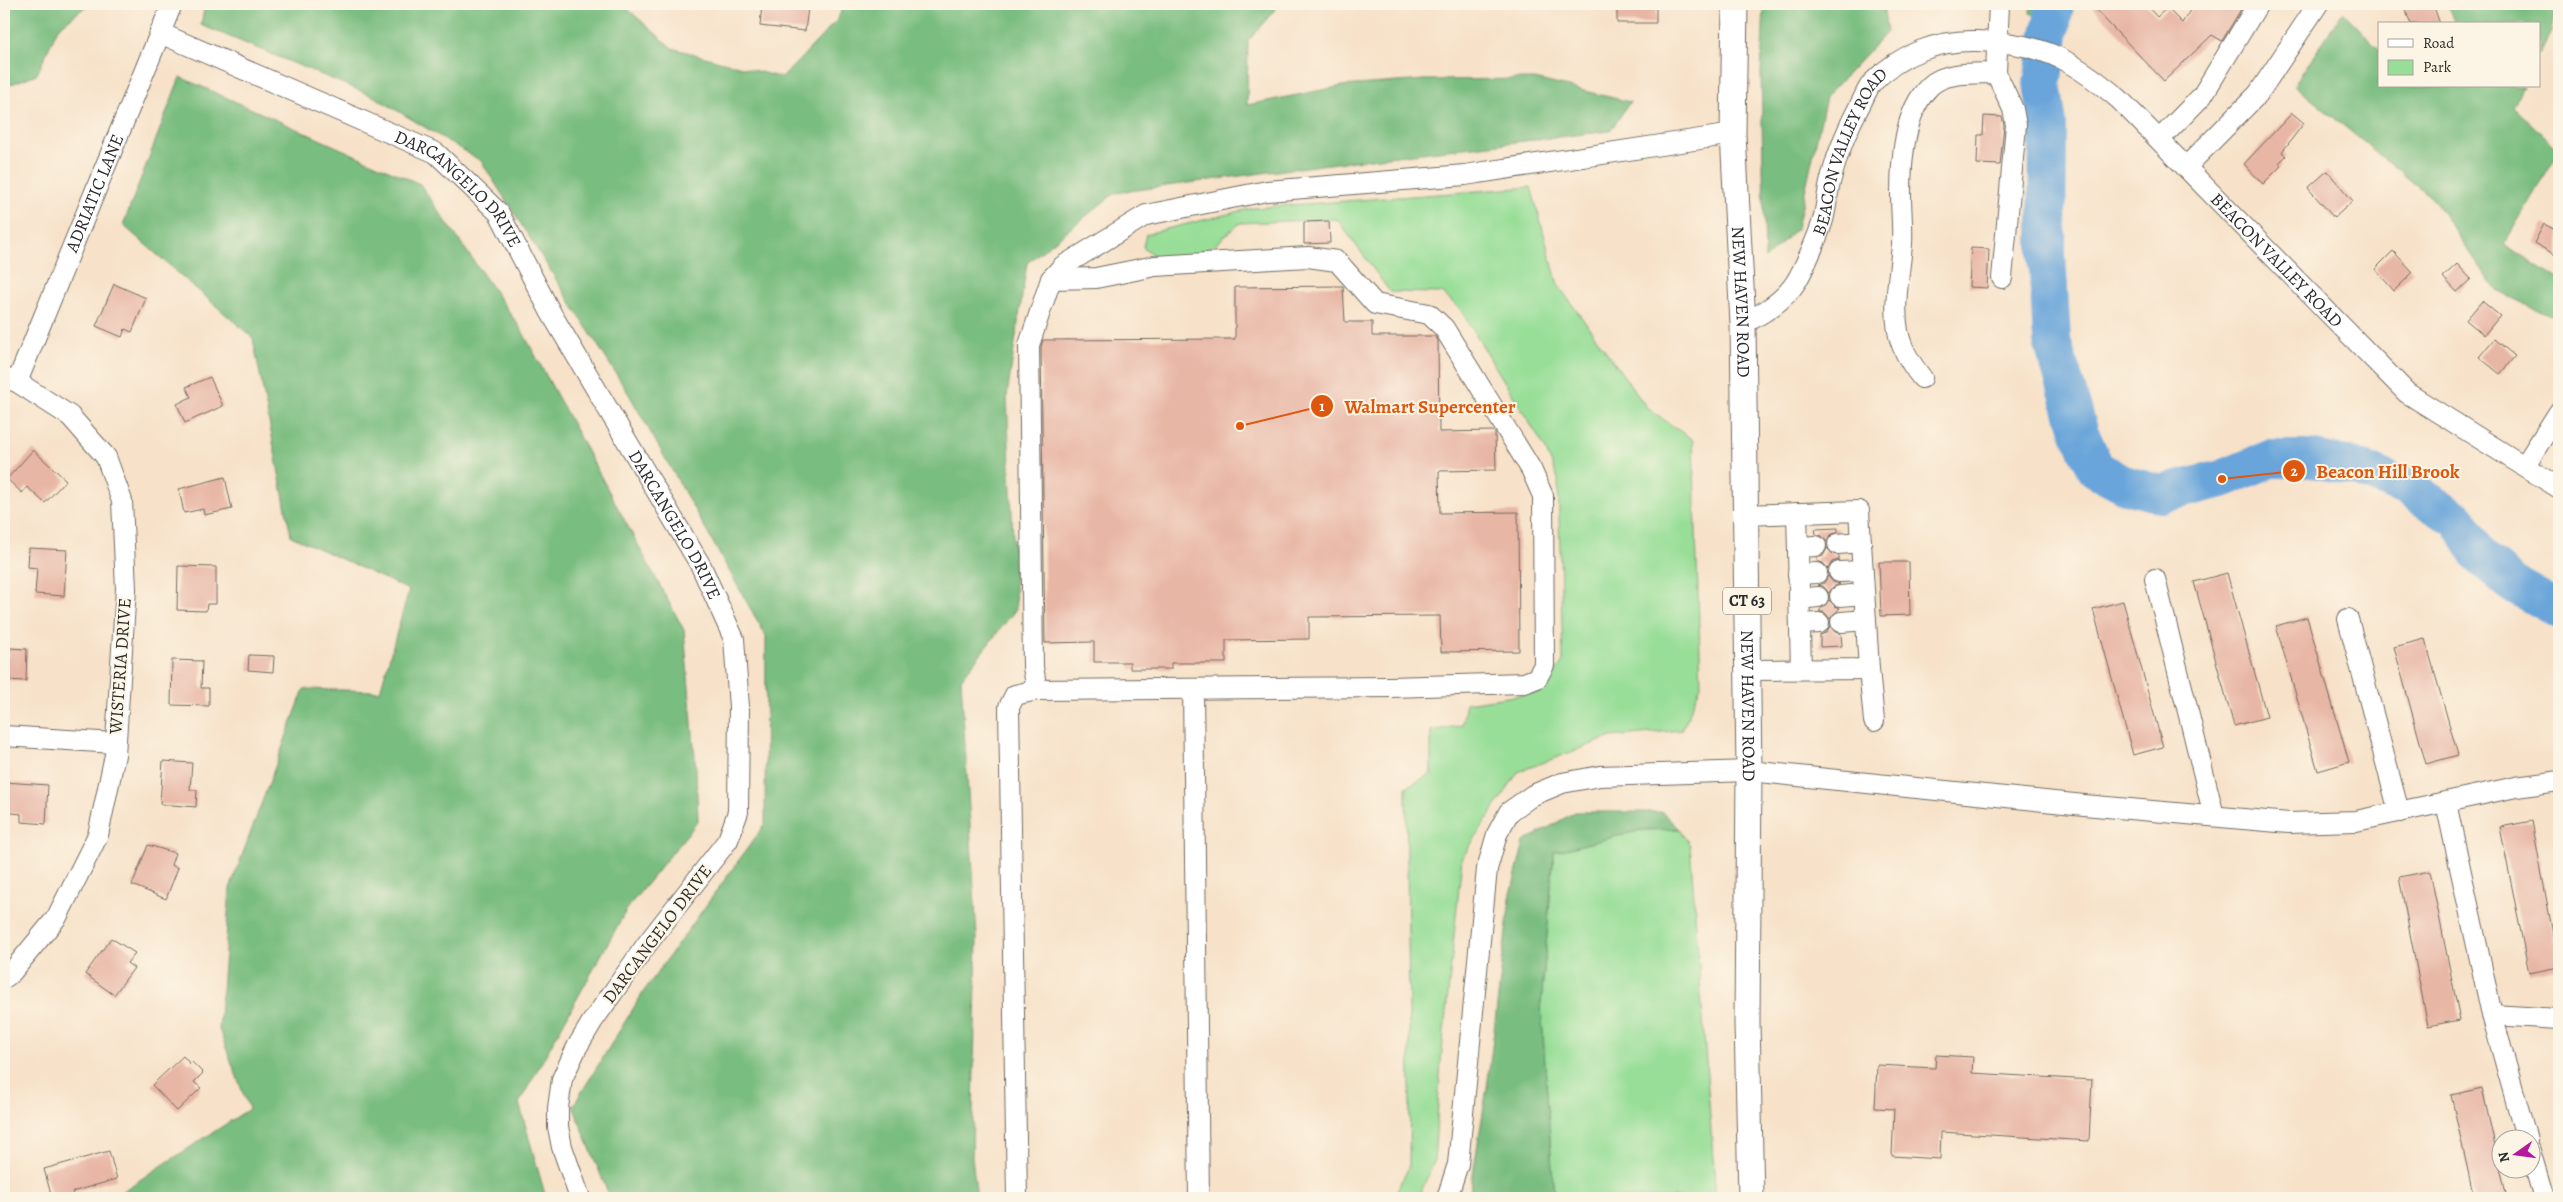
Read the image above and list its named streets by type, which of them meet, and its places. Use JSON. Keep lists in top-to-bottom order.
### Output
{
  "streets": {
    "main road": ["NEW HAVEN ROAD", "CT 63"],
    "street": [
      "BEACON VALLEY ROAD",
      "ADRIATIC LANE",
      "DARCANGELO DRIVE",
      "WISTERIA DRIVE"
    ]
  },
  "crossings": [
    ["BEACON VALLEY ROAD", "NEW HAVEN ROAD"],
    ["ADRIATIC LANE", "DARCANGELO DRIVE"],
    ["ADRIATIC LANE", "WISTERIA DRIVE"]
  ],
  "places": ["Walmart Supercenter", "Beacon Hill Brook"],
  "legend": ["Road", "Park"],
  "north": "left"
}
